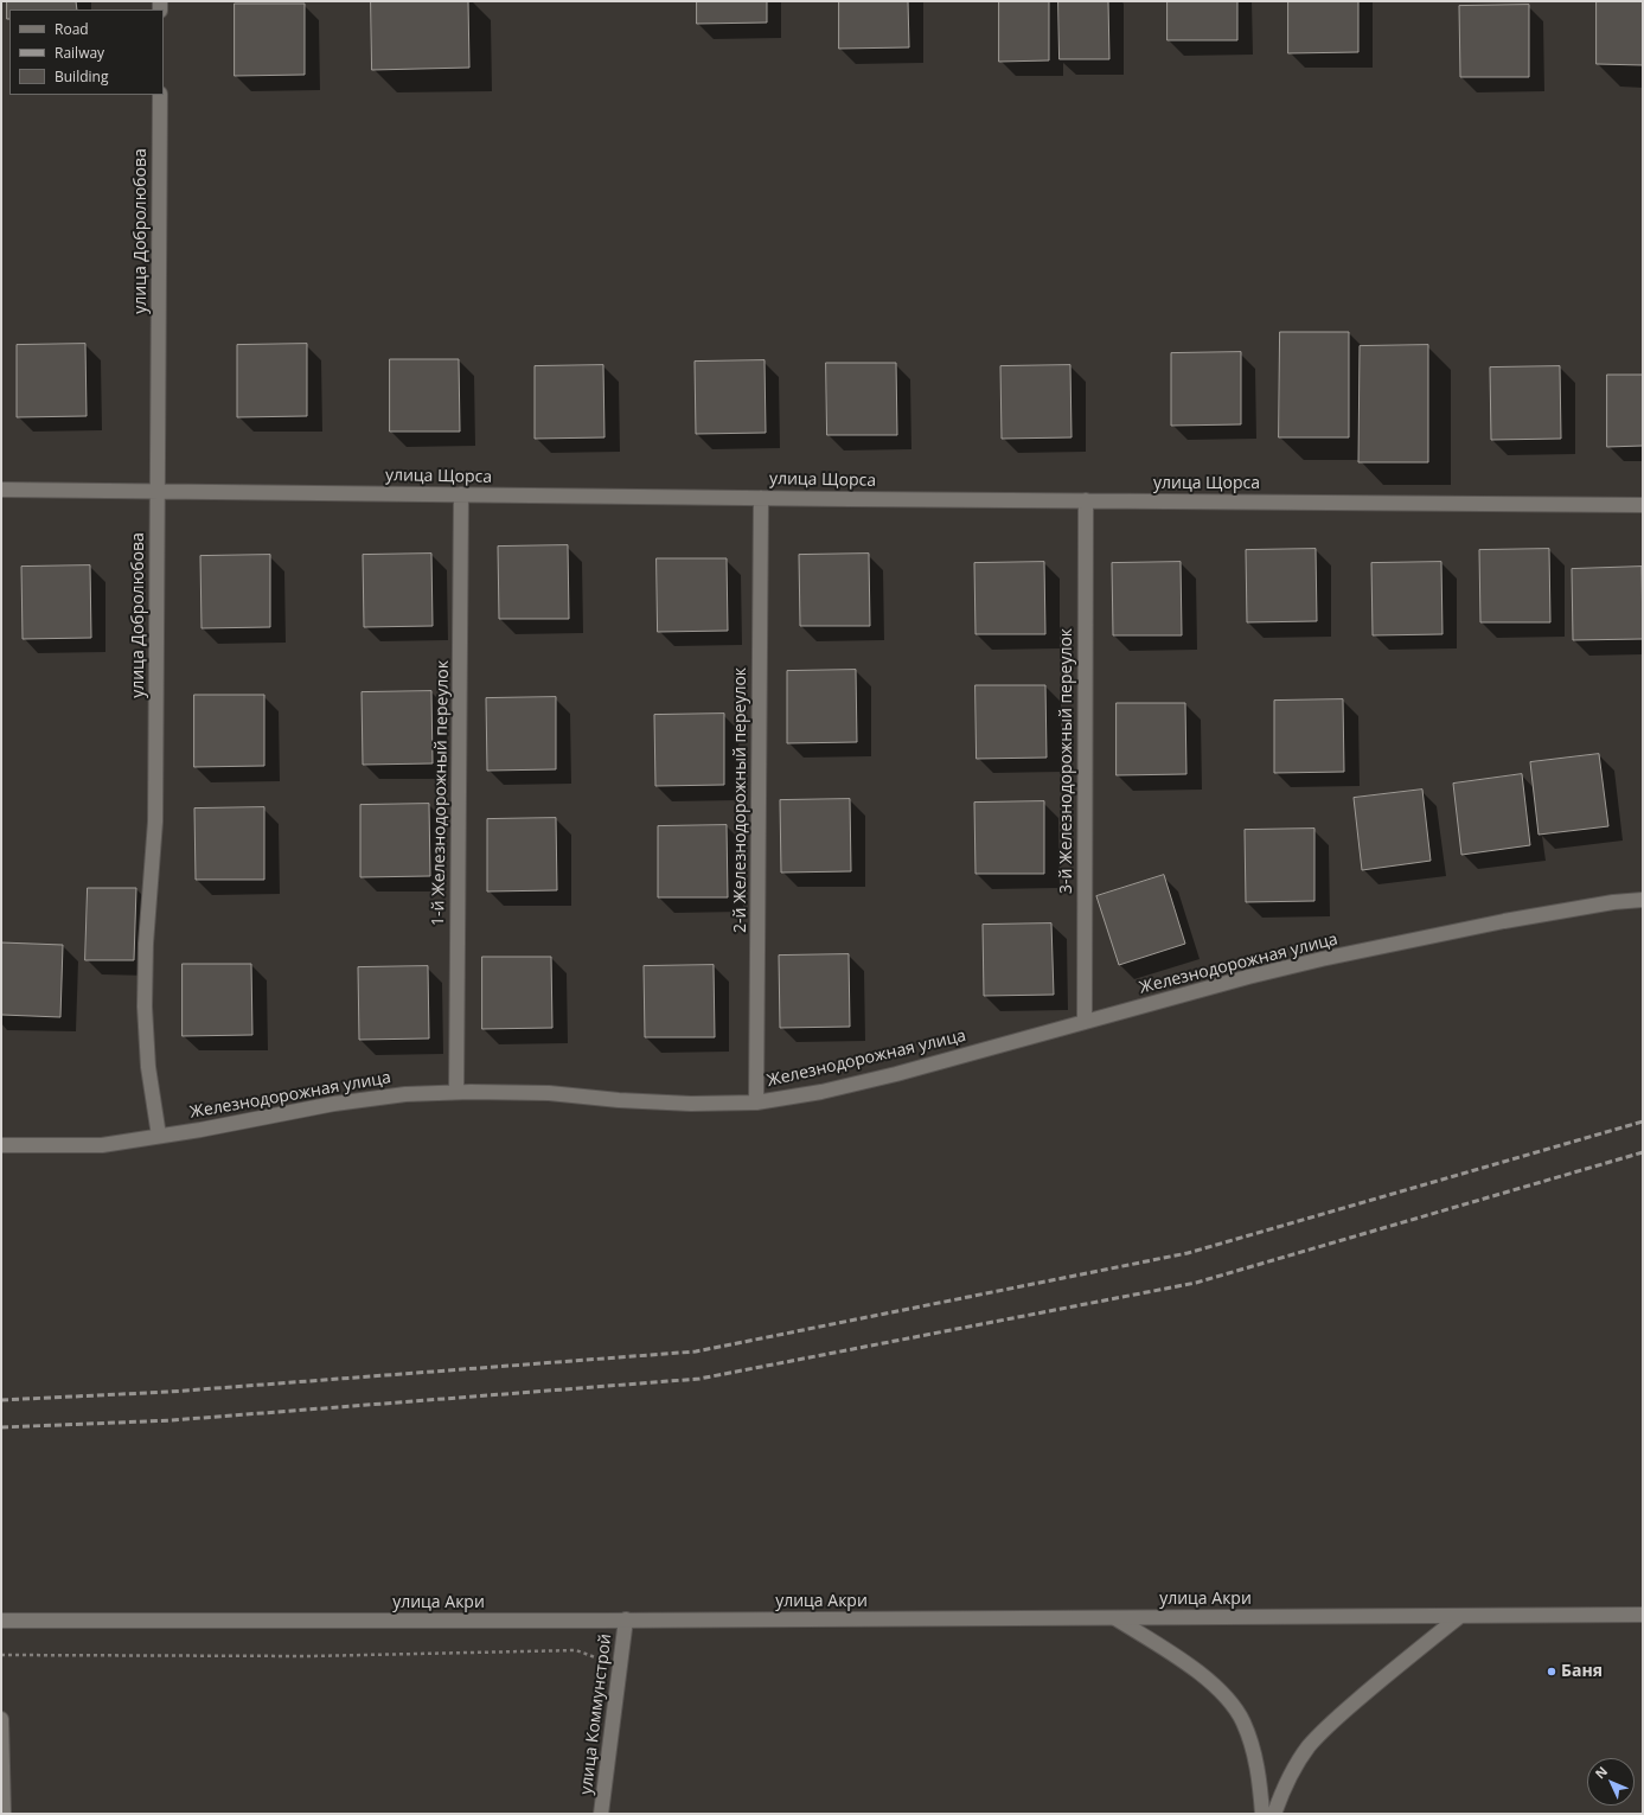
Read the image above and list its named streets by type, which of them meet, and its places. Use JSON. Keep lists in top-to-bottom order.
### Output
{
  "streets": {
    "street": [
      "улица Добролюбова",
      "улица Щорса",
      "3-й Железнодорожный переулок",
      "1-й Железнодорожный переулок",
      "2-й Железнодорожный переулок",
      "Железнодорожная улица",
      "улица Акри",
      "улица Коммунстрой"
    ]
  },
  "crossings": [
    ["улица Добролюбова", "улица Щорса"],
    ["улица Добролюбова", "Железнодорожная улица"],
    ["улица Щорса", "3-й Железнодорожный переулок"],
    ["улица Щорса", "1-й Железнодорожный переулок"],
    ["улица Щорса", "2-й Железнодорожный переулок"],
    ["3-й Железнодорожный переулок", "Железнодорожная улица"],
    ["1-й Железнодорожный переулок", "Железнодорожная улица"],
    ["2-й Железнодорожный переулок", "Железнодорожная улица"],
    ["улица Акри", "улица Коммунстрой"]
  ],
  "places": ["Баня"],
  "legend": ["Road", "Railway", "Building"],
  "north": "top left"
}
